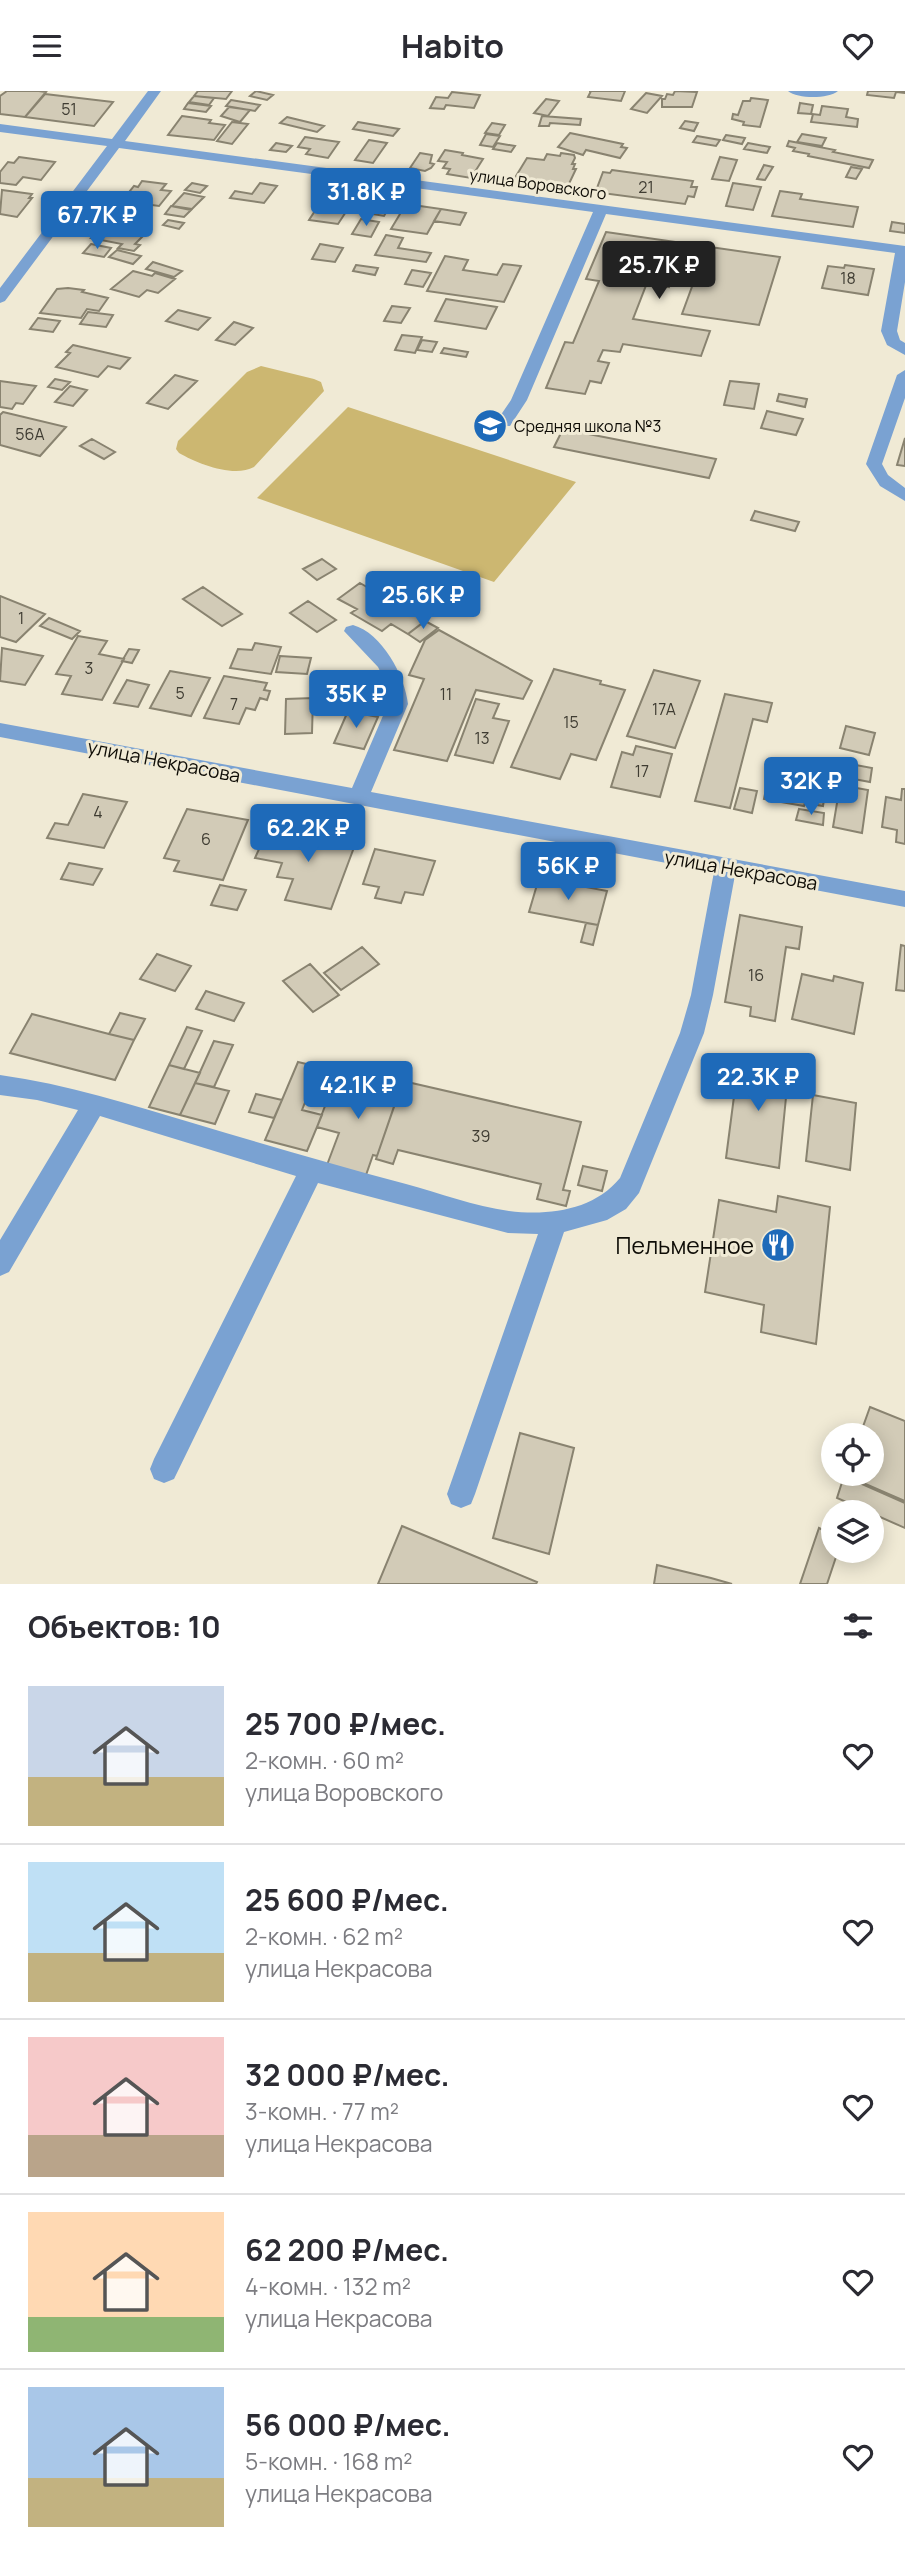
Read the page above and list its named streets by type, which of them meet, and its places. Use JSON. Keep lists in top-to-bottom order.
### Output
{
  "streets": {
    "street": ["улица Воровского", "улица Некрасова"]
  },
  "places": {
    "school or university": ["Средняя школа №3"],
    "restaurant": ["Пельменное"]
  },
  "house_numbers": [
    "51",
    "21",
    "18",
    "56А",
    "1",
    "3",
    "5",
    "11",
    "7",
    "17А",
    "15",
    "13",
    "17",
    "4",
    "6",
    "16",
    "39"
  ],
  "page": {
    "header": "Habito",
    "price": [
      "31.8K ₽",
      "67.7K ₽",
      "25.7K ₽",
      "25.6K ₽",
      "35K ₽",
      "32K ₽",
      "62.2K ₽",
      "56K ₽",
      "22.3K ₽",
      "42.1K ₽"
    ],
    "heading": "Объектов: 10",
    "list": [
      {
        "name": "25 700 ₽/мес.",
        "note": "2-комн. · 60 m² · улица Воровского"
      },
      {
        "name": "25 600 ₽/мес.",
        "note": "2-комн. · 62 m² · улица Некрасова"
      },
      {
        "name": "32 000 ₽/мес.",
        "note": "3-комн. · 77 m² · улица Некрасова"
      },
      {
        "name": "62 200 ₽/мес.",
        "note": "4-комн. · 132 m² · улица Некрасова"
      },
      {
        "name": "56 000 ₽/мес.",
        "note": "5-комн. · 168 m² · улица Некрасова"
      }
    ]
  }
}
